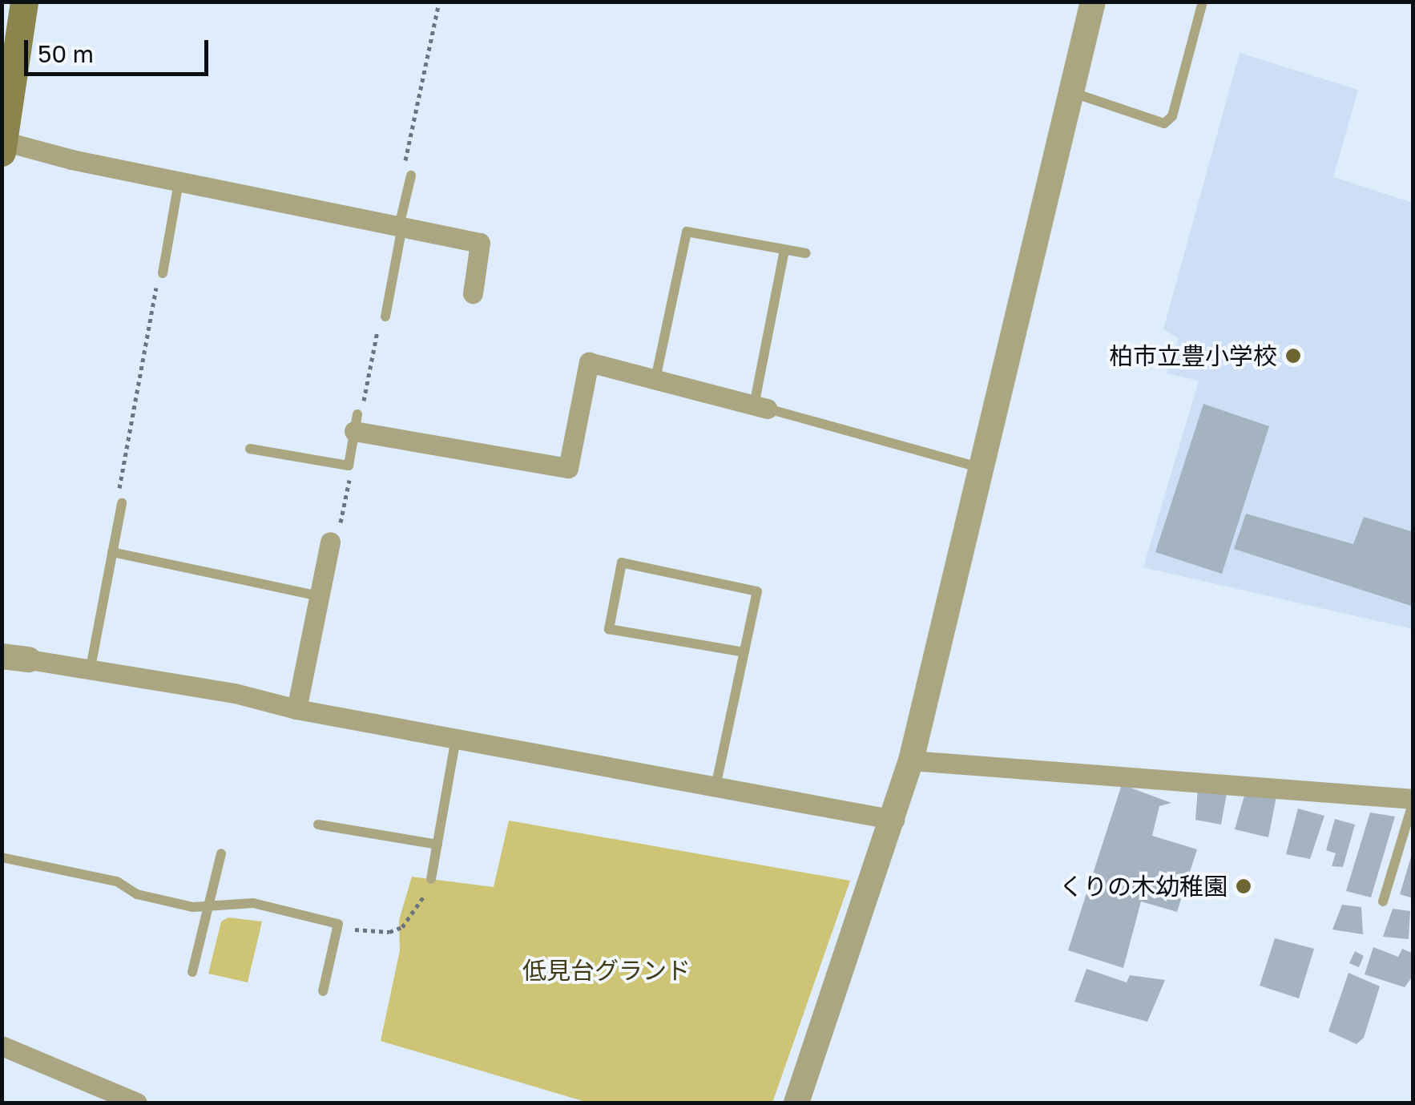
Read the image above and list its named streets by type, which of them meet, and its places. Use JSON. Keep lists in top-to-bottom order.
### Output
{
  "parks": ["低見台グランド"],
  "places": ["柏市立豊小学校", "くりの木幼稚園"],
  "scale_bar": "50 m"
}
